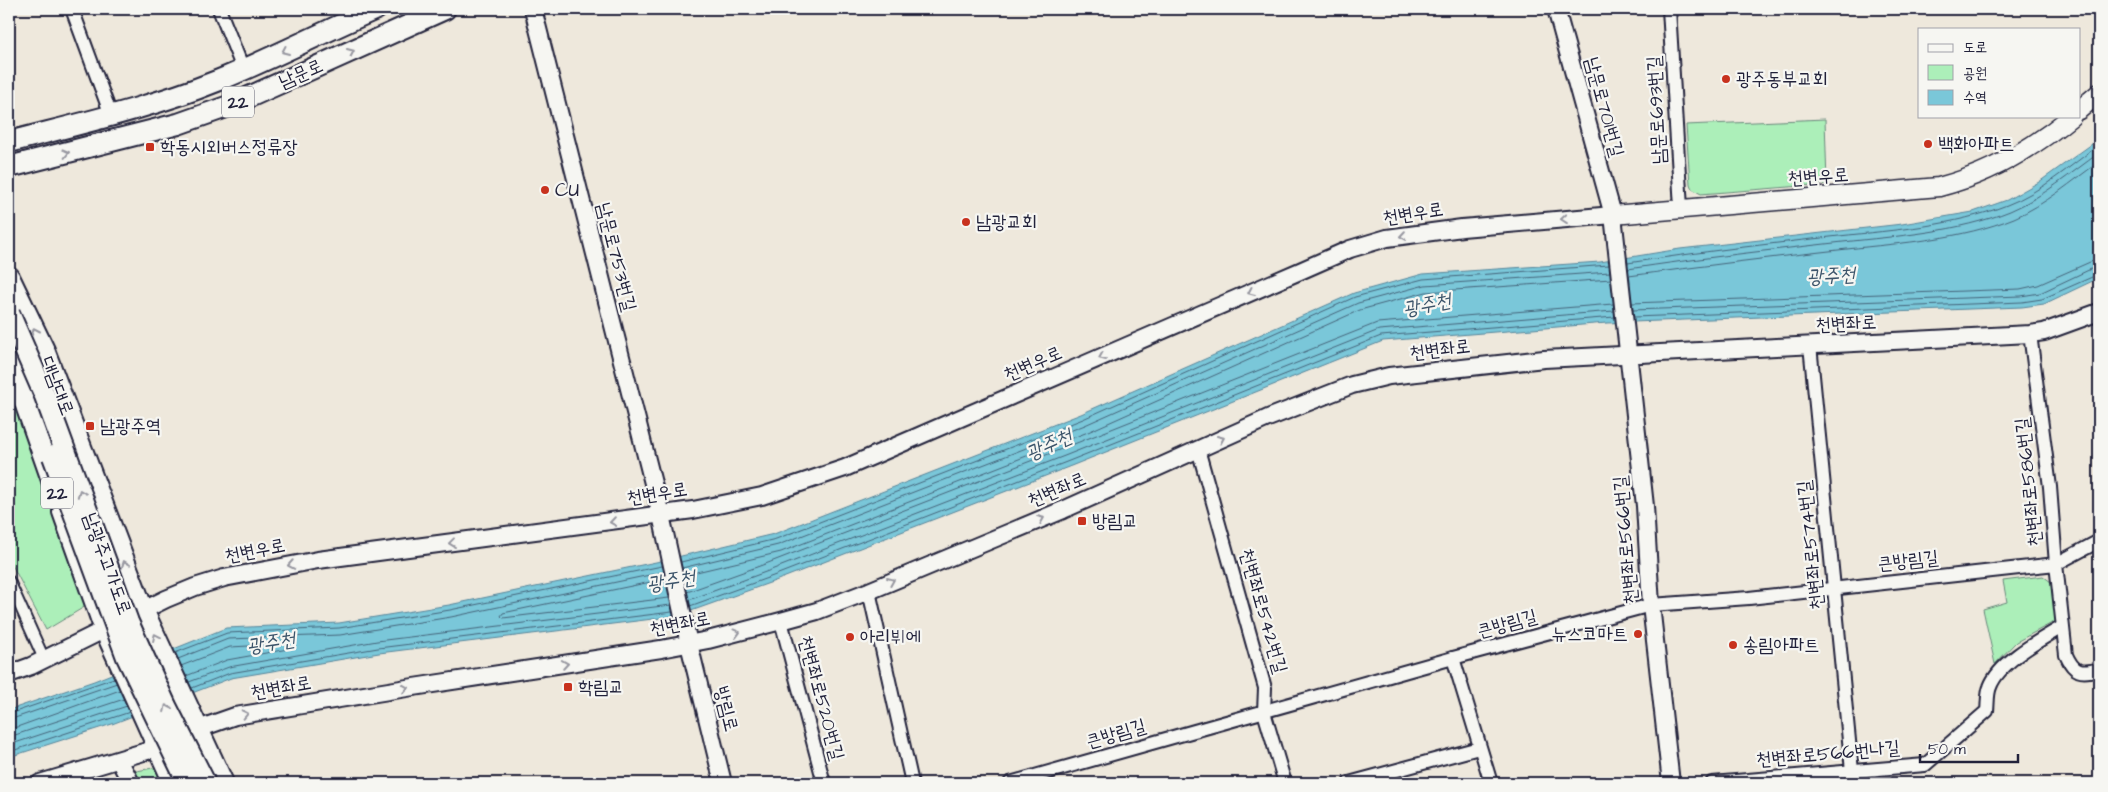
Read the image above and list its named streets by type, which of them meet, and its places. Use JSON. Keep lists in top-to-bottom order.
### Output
{
  "streets": {
    "main road": [
      "남문로",
      "22",
      "천변우로",
      "대남대로",
      "남광주고가도로"
    ],
    "street": [
      "남문로701번길",
      "남문로693번길",
      "남문로753번길",
      "천변좌로",
      "천변좌로586번길",
      "천변좌로566번길",
      "천변좌로574번길",
      "큰방림길",
      "천변좌로542번길",
      "천변좌로520번길",
      "방림로",
      "천변좌로566번나길"
    ]
  },
  "crossings": [
    ["22", "천변우로"],
    ["22", "천변좌로"],
    ["22", "대남대로"],
    ["남문로701번길", "천변우로"],
    ["남문로701번길", "천변좌로"],
    ["남문로701번길", "천변좌로566번길"],
    ["남문로693번길", "천변우로"],
    ["천변우로", "남문로753번길"],
    ["천변우로", "대남대로"],
    ["남문로753번길", "천변좌로"],
    ["남문로753번길", "방림로"],
    ["천변좌로", "천변좌로586번길"],
    ["천변좌로", "천변좌로566번길"],
    ["천변좌로", "천변좌로574번길"],
    ["천변좌로", "천변좌로542번길"],
    ["천변좌로", "천변좌로520번길"],
    ["천변좌로", "방림로"],
    ["천변좌로586번길", "큰방림길"],
    ["천변좌로586번길", "천변좌로566번나길"],
    ["천변좌로566번길", "큰방림길"],
    ["천변좌로574번길", "큰방림길"],
    ["천변좌로574번길", "천변좌로566번나길"],
    ["큰방림길", "천변좌로542번길"]
  ],
  "one_way": ["천변우로", "천변좌로"],
  "water": ["광주천"],
  "places": {
    "other": [
      "광주동부교회",
      "백화아파트",
      "CU",
      "남광교회",
      "뉴스코마트",
      "아리뷔에",
      "송림아파트"
    ],
    "transit": [
      "학동시외버스정류장",
      "남광주역",
      "방림교",
      "학림교"
    ]
  },
  "legend": ["도로", "공원", "수역"],
  "scale_bar": "50 m"
}
